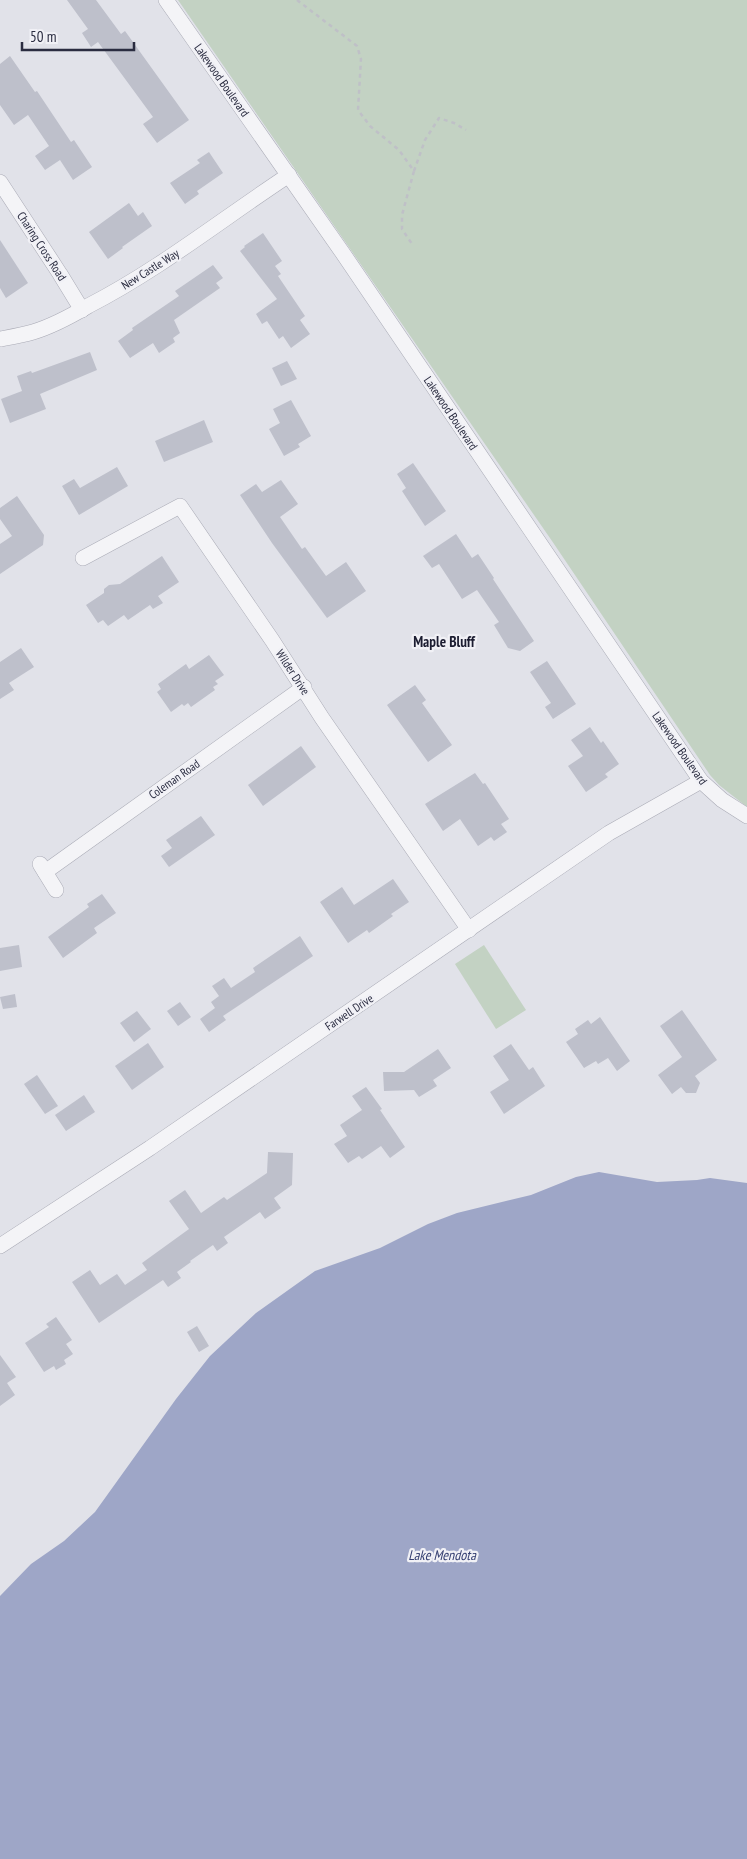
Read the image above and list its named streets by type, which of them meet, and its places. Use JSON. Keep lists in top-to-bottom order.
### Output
{
  "streets": {
    "street": [
      "Lakewood Boulevard",
      "Charing Cross Road",
      "New Castle Way",
      "Wilder Drive",
      "Coleman Road",
      "Farwell Drive"
    ]
  },
  "crossings": [
    ["Lakewood Boulevard", "New Castle Way"],
    ["Lakewood Boulevard", "Farwell Drive"],
    ["Charing Cross Road", "New Castle Way"],
    ["Wilder Drive", "Coleman Road"],
    ["Wilder Drive", "Farwell Drive"]
  ],
  "districts": ["Maple Bluff"],
  "water": ["Lake Mendota"],
  "scale_bar": "50 m"
}
